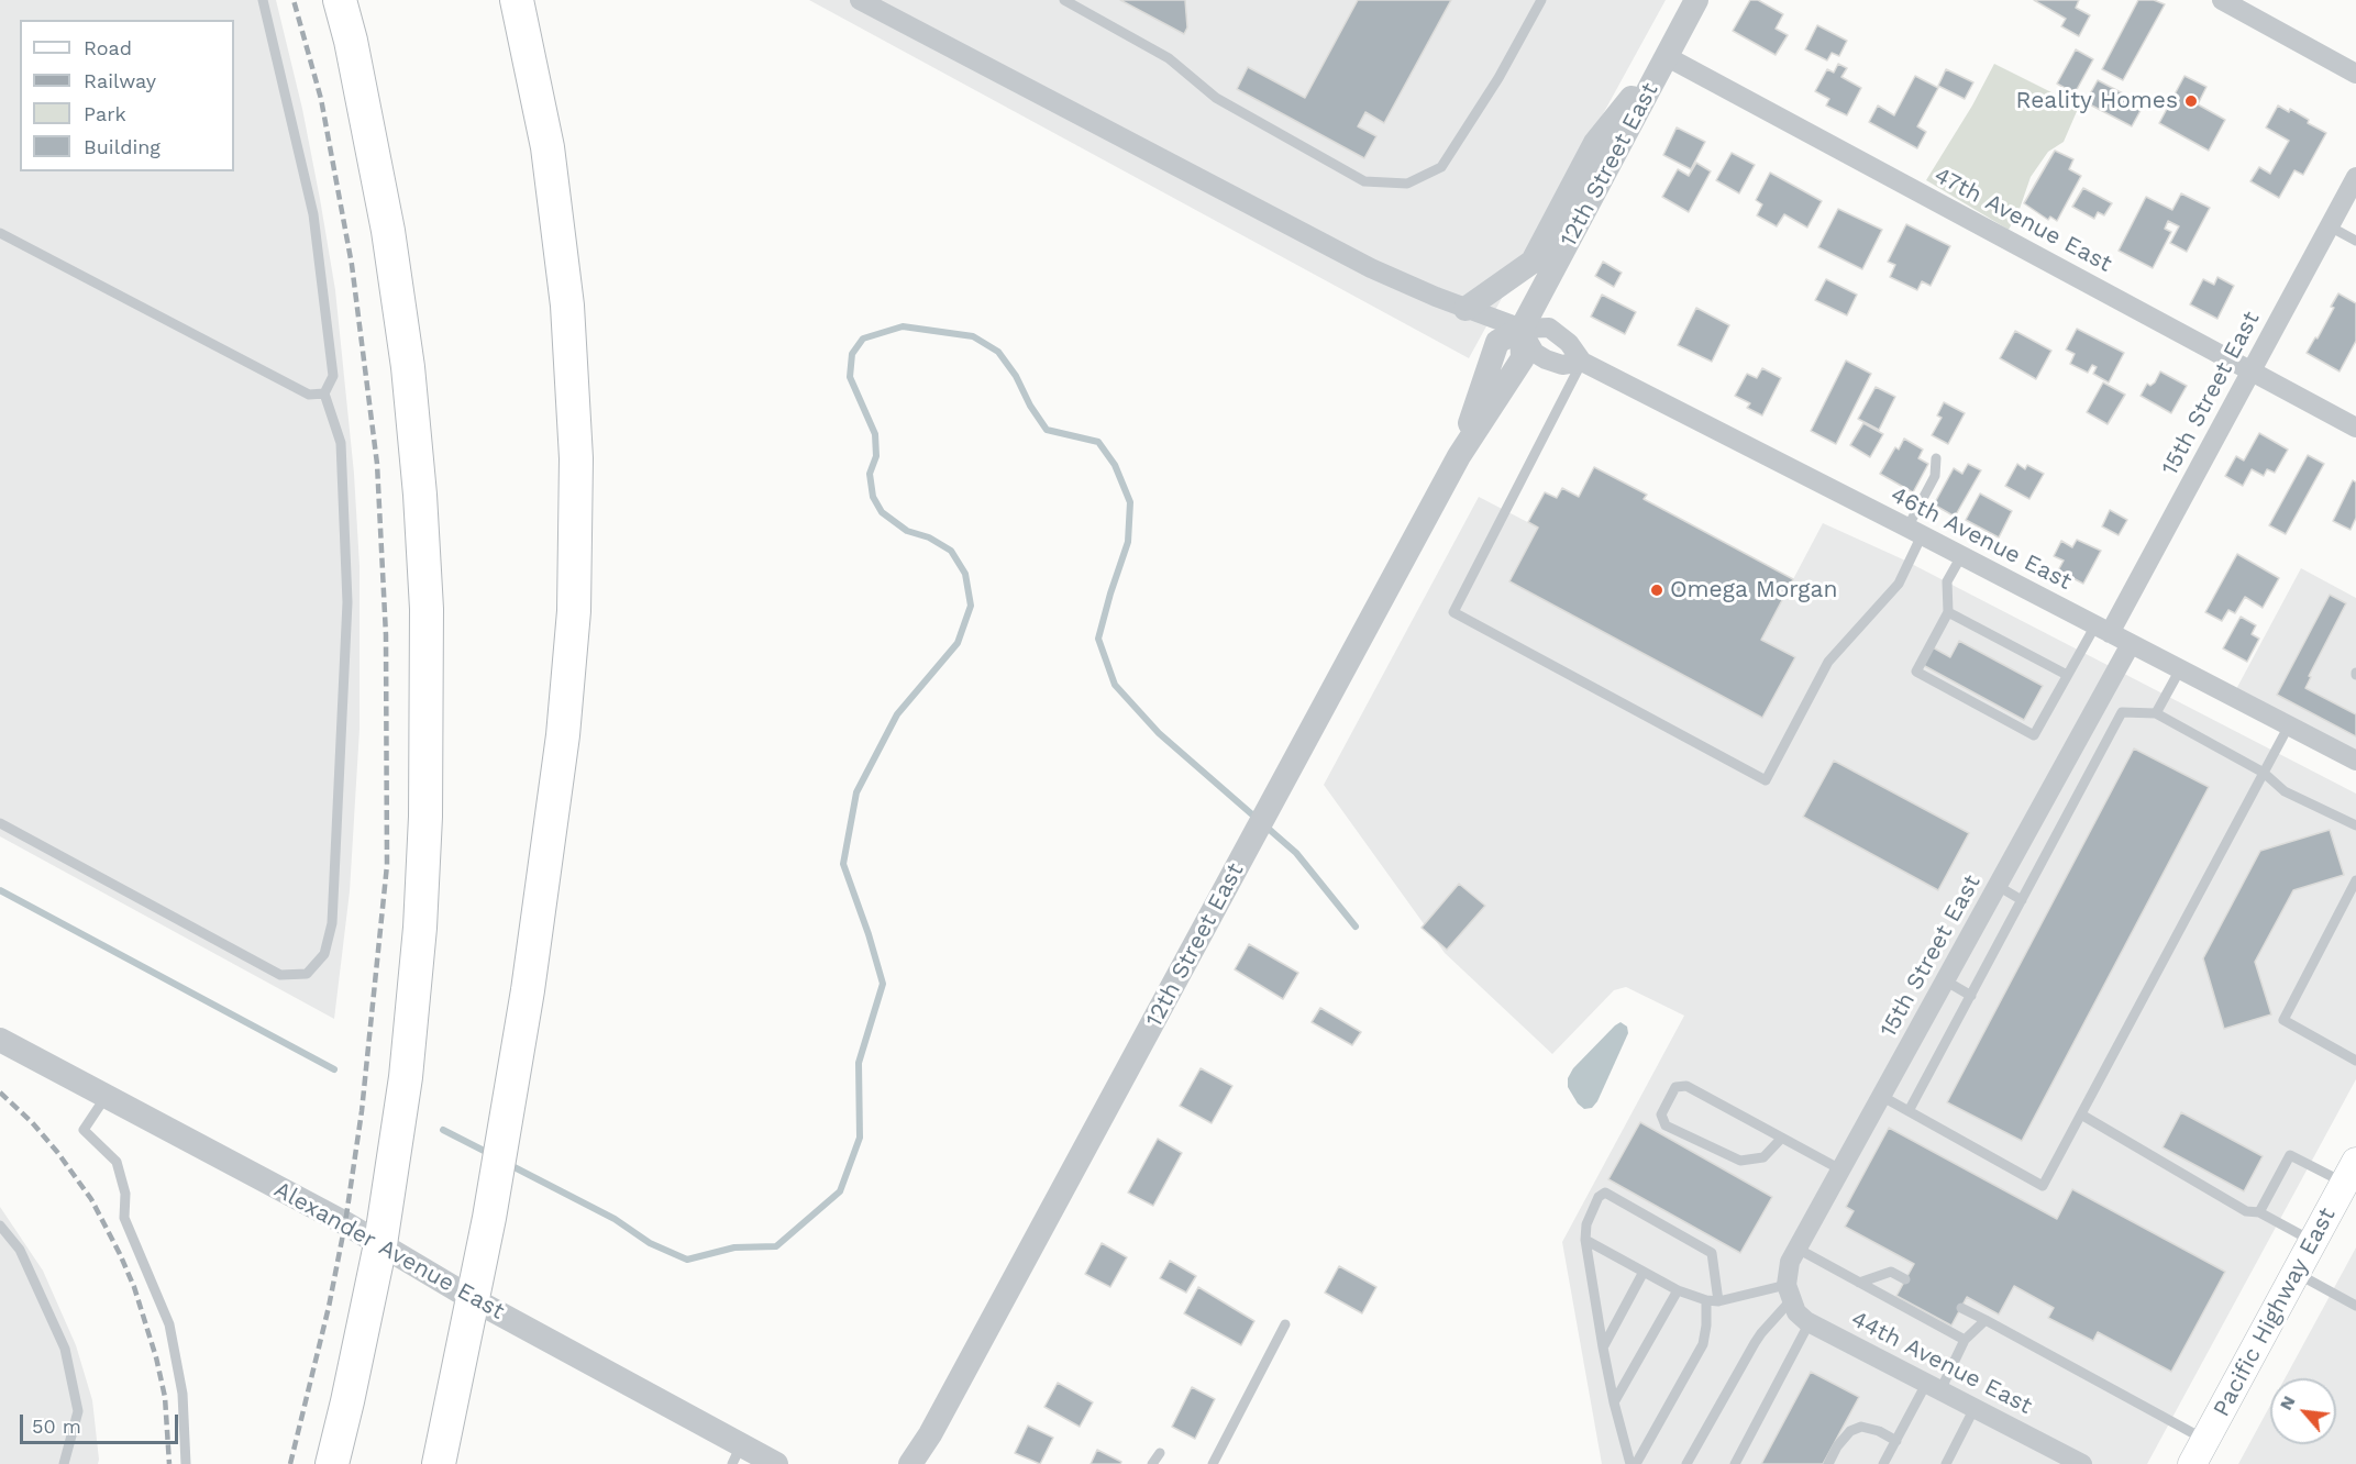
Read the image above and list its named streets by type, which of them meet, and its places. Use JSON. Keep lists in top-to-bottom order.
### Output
{
  "streets": {
    "main road": ["Pacific Highway East"],
    "street": [
      "12th Street East",
      "47th Avenue East",
      "15th Street East",
      "46th Avenue East",
      "Alexander Avenue East",
      "44th Avenue East"
    ]
  },
  "crossings": [
    ["12th Street East", "47th Avenue East"],
    ["12th Street East", "46th Avenue East"],
    ["47th Avenue East", "15th Street East"],
    ["15th Street East", "46th Avenue East"],
    ["15th Street East", "44th Avenue East"]
  ],
  "places": ["Reality Homes", "Omega Morgan"],
  "legend": [
    "Road",
    "Railway",
    "Park",
    "Building"
  ],
  "scale_bar": "50 m",
  "north": "top left"
}
